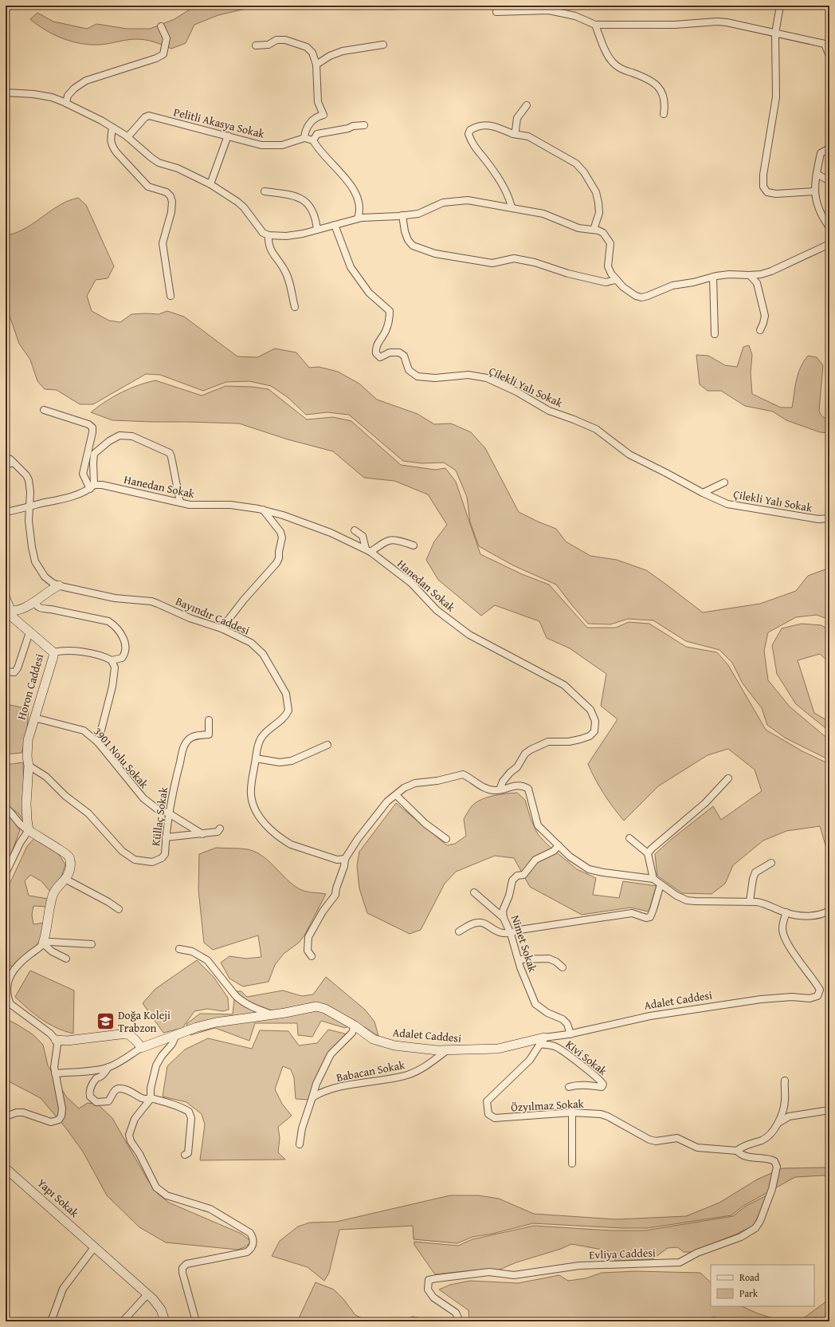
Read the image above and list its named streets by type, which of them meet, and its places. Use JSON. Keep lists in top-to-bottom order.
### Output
{
  "streets": {
    "street": [
      "Pelitli Akasya Sokak",
      "Çilekli Yalı Sokak",
      "Hanedan Sokak",
      "Bayındır Caddesi",
      "Horon Caddesi",
      "3901 Nolu Sokak",
      "Küllaç Sokak",
      "Nimet Sokak",
      "Adalet Caddesi",
      "Kivi Sokak",
      "Babacan Sokak",
      "Özyılmaz Sokak",
      "Yapı Sokak",
      "Evliya Caddesi"
    ]
  },
  "crossings": [
    ["Horon Caddesi", "3901 Nolu Sokak"],
    ["Horon Caddesi", "Küllaç Sokak"],
    ["3901 Nolu Sokak", "Küllaç Sokak"],
    ["Nimet Sokak", "Adalet Caddesi"],
    ["Adalet Caddesi", "Kivi Sokak"],
    ["Adalet Caddesi", "Babacan Sokak"],
    ["Adalet Caddesi", "Özyılmaz Sokak"],
    ["Kivi Sokak", "Özyılmaz Sokak"],
    ["Özyılmaz Sokak", "Evliya Caddesi"]
  ],
  "places": {
    "school or university": ["Doğa Koleji Trabzon"]
  },
  "legend": ["Road", "Park"]
}
